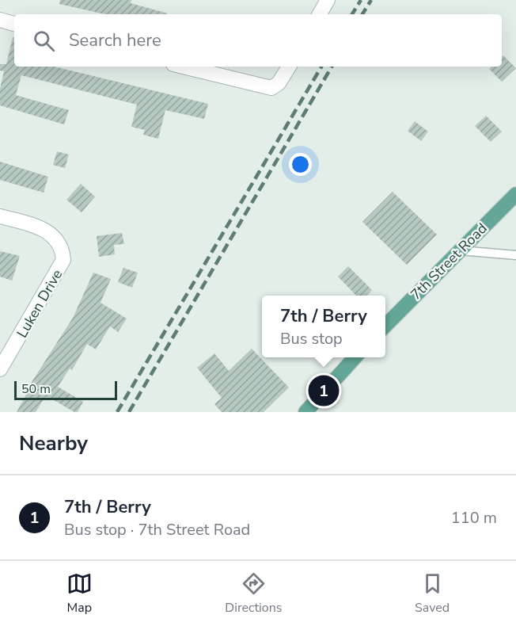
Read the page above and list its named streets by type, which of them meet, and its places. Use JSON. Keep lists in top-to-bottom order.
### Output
{
  "streets": {
    "main road": ["7th Street Road"],
    "street": ["Luken Drive"]
  },
  "scale_bar": "50 m",
  "page": {
    "search": "Search here",
    "popup": ["7th / Berry", "Bus stop"],
    "pins": "1",
    "scale": "50 m",
    "heading": "Nearby",
    "list": [
      {
        "mark": "1",
        "name": "7th / Berry",
        "note": "Bus stop · 7th Street Road",
        "value": "110 m"
      }
    ],
    "nav": ["Map", "Directions", "Saved"]
  }
}
